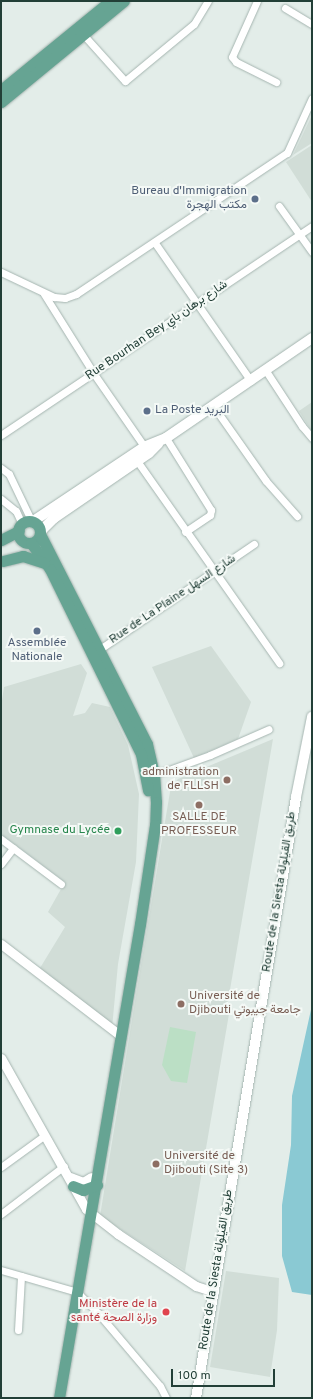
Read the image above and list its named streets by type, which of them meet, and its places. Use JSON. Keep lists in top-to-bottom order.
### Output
{
  "streets": {
    "main road": ["Route de la Siesta طريق القيلولة"],
    "street": ["Rue Bourhan Bey شارع برهان باي", "Rue de La Plaine شارع السهل"]
  },
  "places": [
    "Bureau d'Immigration مكتب الهجرة",
    "La Poste البريد",
    "Assemblée Nationale",
    "administration de FLLSH",
    "SALLE DE PROFESSEUR",
    "Gymnase du Lycée",
    "Université de Djibouti جامعة جيبوتي",
    "Université de Djibouti (Site 3)",
    "Ministère de la santé وزارة الصحة"
  ],
  "scale_bar": "100 m"
}
